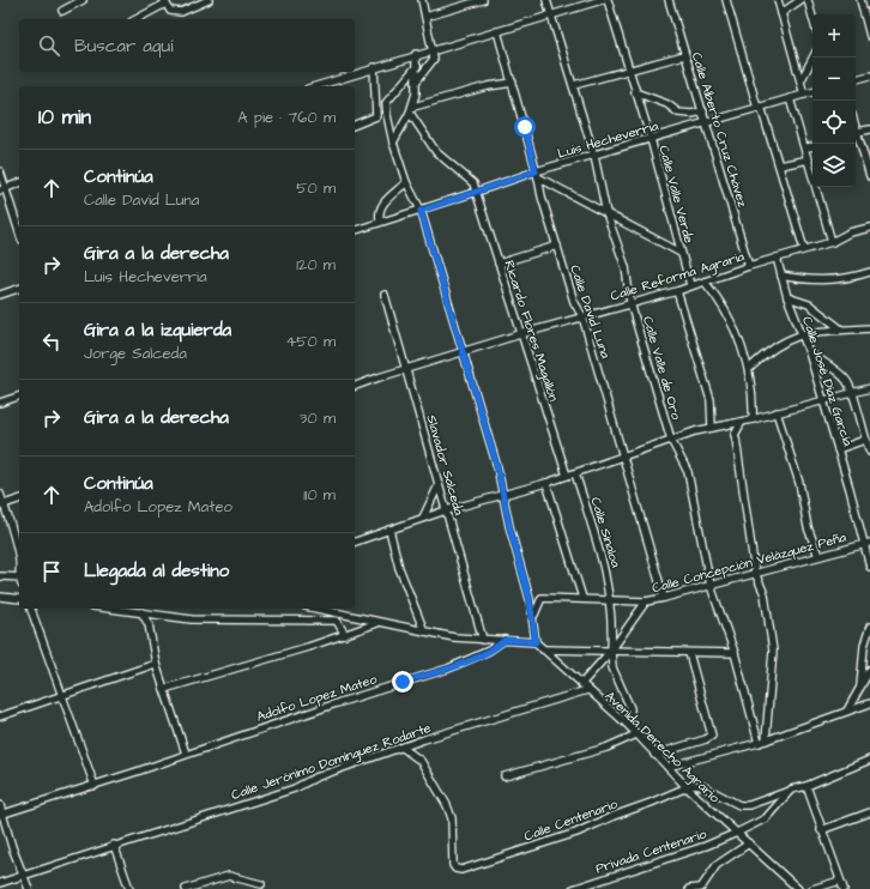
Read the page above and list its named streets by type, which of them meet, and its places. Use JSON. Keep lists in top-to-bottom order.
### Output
{
  "streets": {
    "street": [
      "Calle Alberto Cruz Chávez",
      "Luis Hecheverria",
      "Calle Valle Verde",
      "Calle Reforma Agraria",
      "Calle David Luna",
      "Ricardo Flores Magallón",
      "Calle Valle de Oro",
      "Calle José Díaz García",
      "Slavador Salceda",
      "Calle Sinaloa",
      "Calle Concepción Velázquez Peña",
      "Adolfo Lopez Mateo",
      "Avenida Derecho Agrario",
      "Calle Jerónimo Domínguez Rodarte",
      "Calle Centenario",
      "Privada Centenario"
    ]
  },
  "crossings": [
    ["Calle Alberto Cruz Chávez", "Luis Hecheverria"],
    ["Calle Alberto Cruz Chávez", "Calle Reforma Agraria"],
    ["Luis Hecheverria", "Calle Valle Verde"],
    ["Luis Hecheverria", "Calle David Luna"],
    ["Luis Hecheverria", "Ricardo Flores Magallón"],
    ["Luis Hecheverria", "Calle Valle de Oro"],
    ["Calle Valle Verde", "Calle Reforma Agraria"],
    ["Calle Reforma Agraria", "Calle David Luna"],
    ["Calle Reforma Agraria", "Ricardo Flores Magallón"],
    ["Calle Reforma Agraria", "Calle Valle de Oro"],
    ["Calle Reforma Agraria", "Calle José Díaz García"],
    ["Calle Reforma Agraria", "Slavador Salceda"],
    ["Calle David Luna", "Calle Concepción Velázquez Peña"],
    ["Calle Valle de Oro", "Calle Concepción Velázquez Peña"],
    ["Calle José Díaz García", "Calle Concepción Velázquez Peña"],
    ["Calle Sinaloa", "Calle Concepción Velázquez Peña"],
    ["Calle Sinaloa", "Avenida Derecho Agrario"],
    ["Avenida Derecho Agrario", "Calle Jerónimo Domínguez Rodarte"],
    ["Avenida Derecho Agrario", "Calle Centenario"],
    ["Avenida Derecho Agrario", "Privada Centenario"],
    ["Calle Jerónimo Domínguez Rodarte", "Calle Centenario"]
  ],
  "page": {
    "map_buttons": ["+", "−"],
    "search": "Buscar aquí",
    "heading": ["10 min", "A pie · 760 m"],
    "list": [
      ["Continúa", "Calle David Luna", "50 m"],
      ["Gira a la derecha", "Luis Hecheverria", "120 m"],
      ["Gira a la izquierda", "Jorge Salceda", "450 m"],
      ["Gira a la derecha", "30 m"],
      ["Continúa", "Adolfo Lopez Mateo", "110 m"],
      "Llegada al destino"
    ]
  }
}
